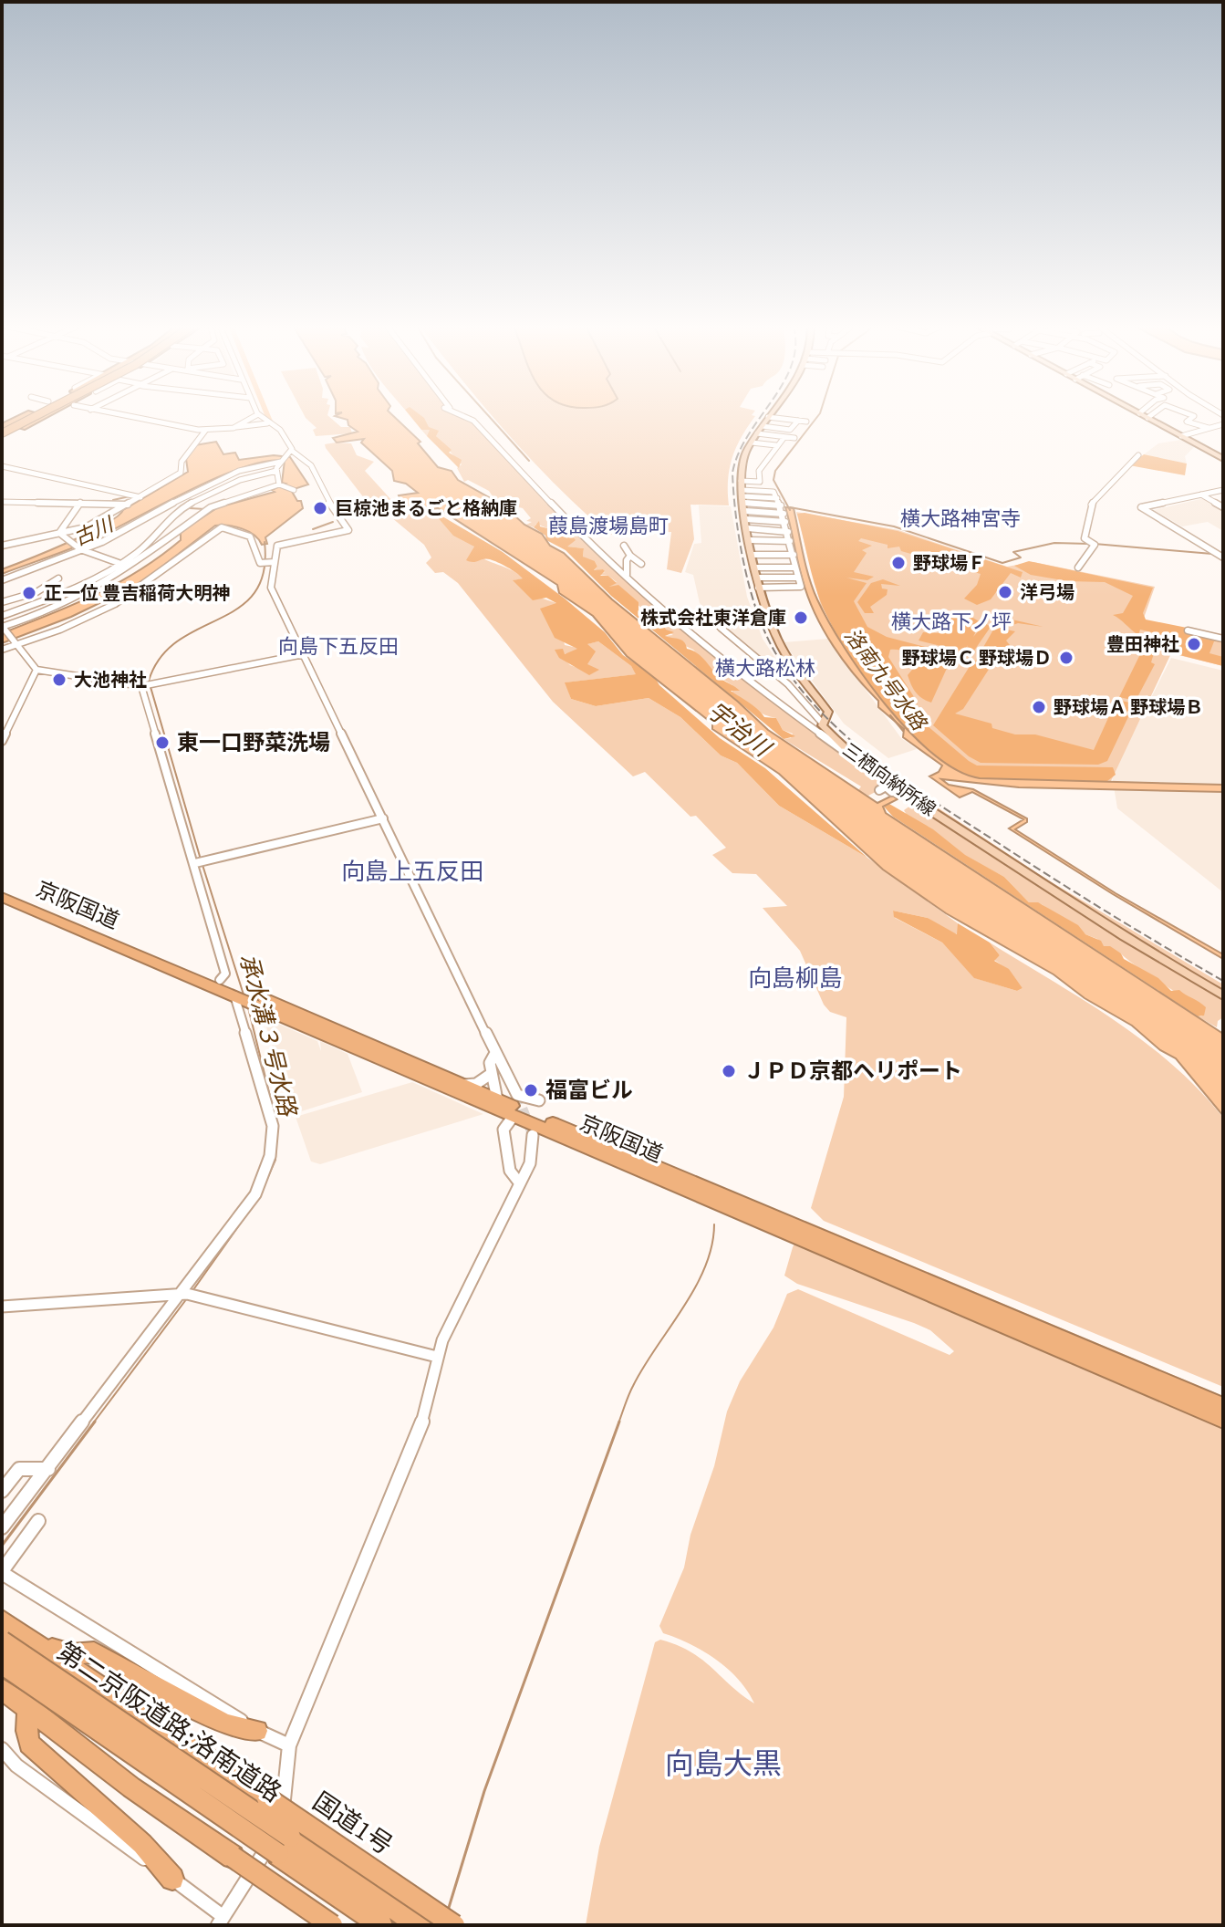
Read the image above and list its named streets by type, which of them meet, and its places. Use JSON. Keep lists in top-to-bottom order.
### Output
{
  "streets": {
    "highway": ["京阪国道", "第二京阪道路;洛南道路", "国道1号"],
    "main road": ["三栖向納所線"]
  },
  "districts": [
    "横大路神宮寺",
    "葭島渡場島町",
    "横大路下ノ坪",
    "向島下五反田",
    "横大路松林",
    "向島上五反田",
    "向島柳島",
    "向島大黒"
  ],
  "water": [
    "古川",
    "洛南九号水路",
    "宇治川",
    "承水溝３号水路"
  ],
  "places": [
    "巨椋池まるごと格納庫",
    "野球場Ｆ",
    "洋弓場",
    "正一位 豊吉稲荷大明神",
    "株式会社東洋倉庫",
    "豊田神社",
    "野球場Ｃ 野球場Ｄ",
    "大池神社",
    "野球場Ａ 野球場Ｂ",
    "東一口野菜洗場",
    "ＪＰＤ京都ヘリポート",
    "福富ビル"
  ]
}
